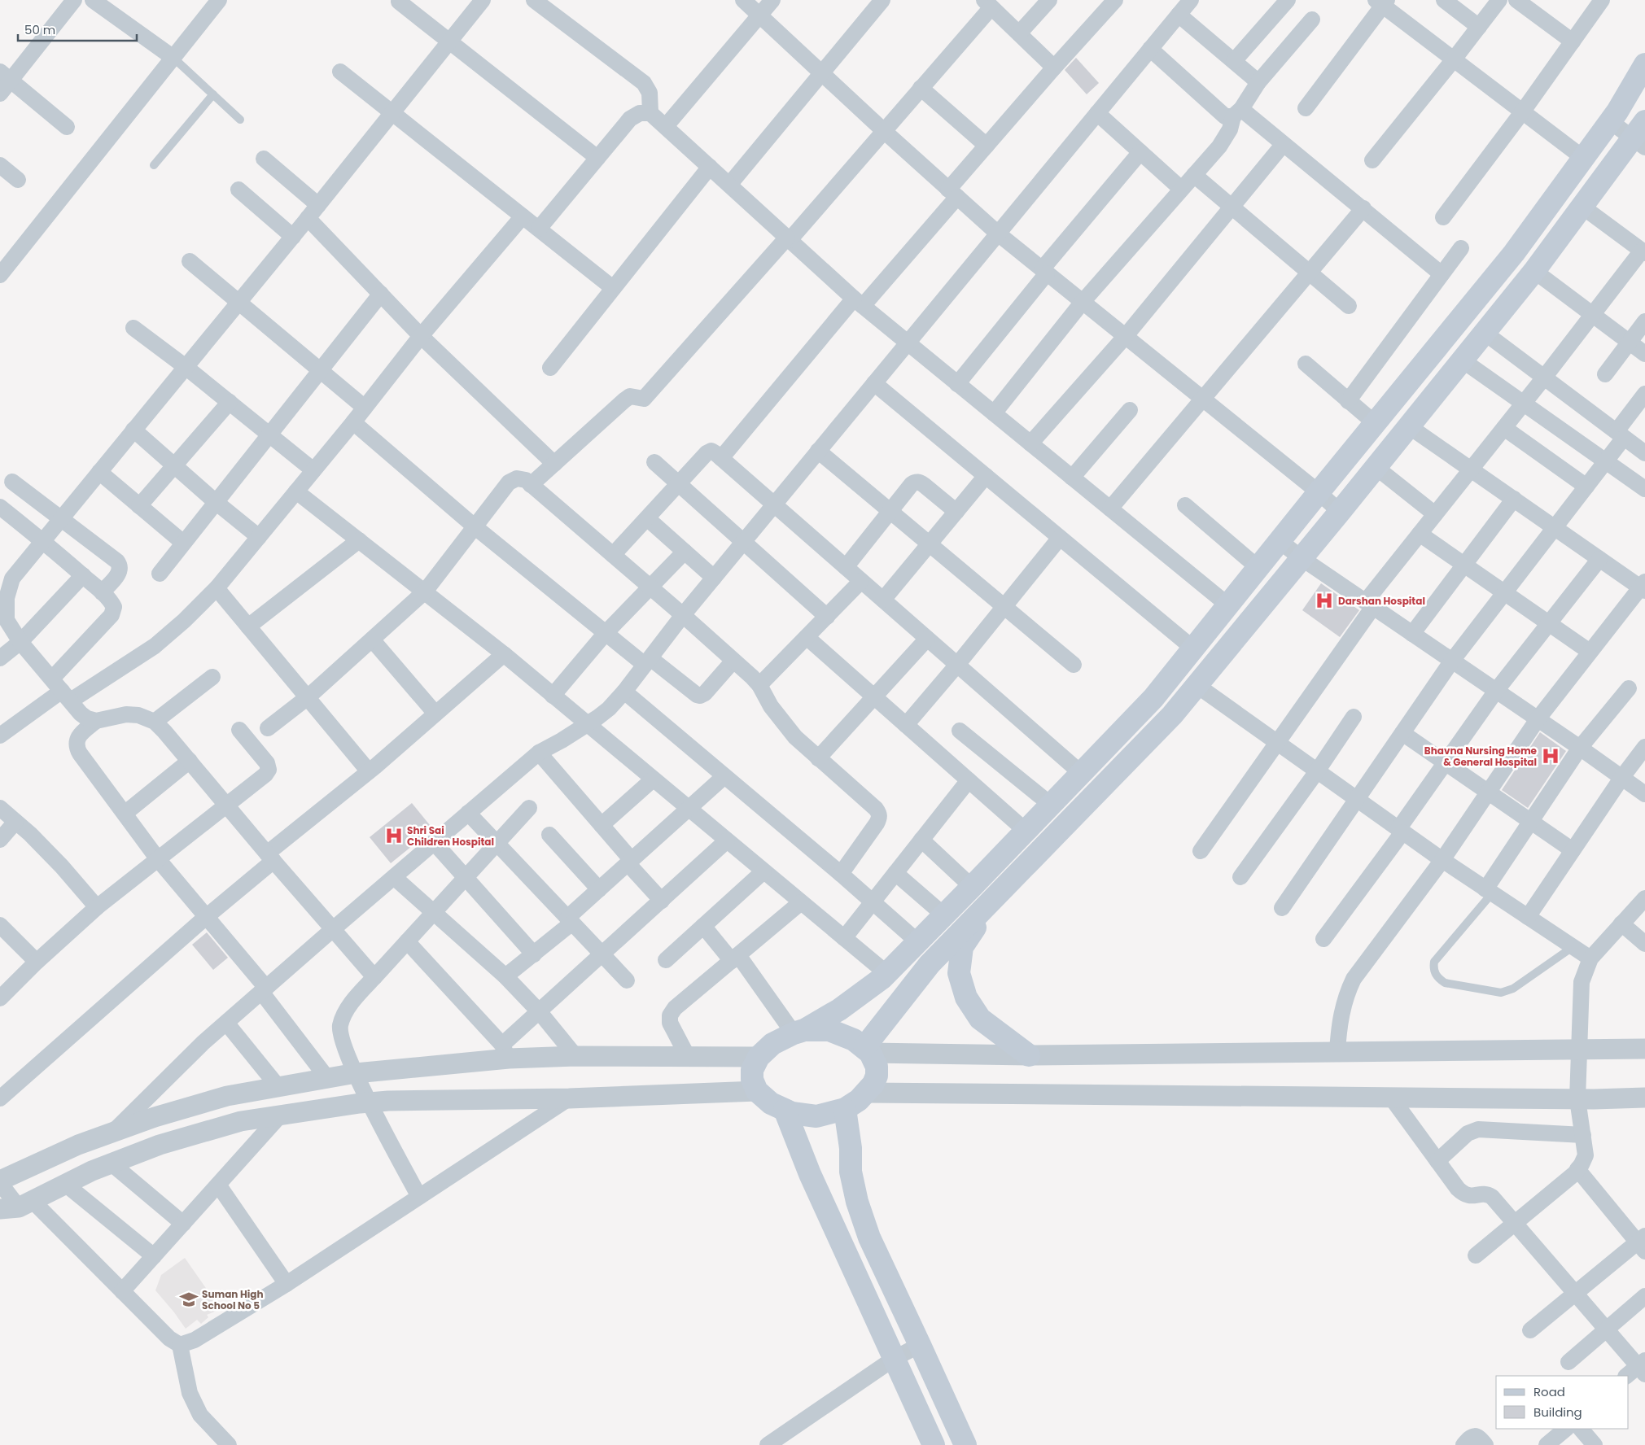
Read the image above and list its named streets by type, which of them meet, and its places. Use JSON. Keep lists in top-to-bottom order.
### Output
{
  "places": {
    "hospital": ["Darshan Hospital", "Bhavna Nursing Home & General Hospital", "Shri Sai Children Hospital"],
    "school or university": ["Suman High School No 5"]
  },
  "legend": ["Road", "Building"],
  "scale_bar": "50 m"
}
